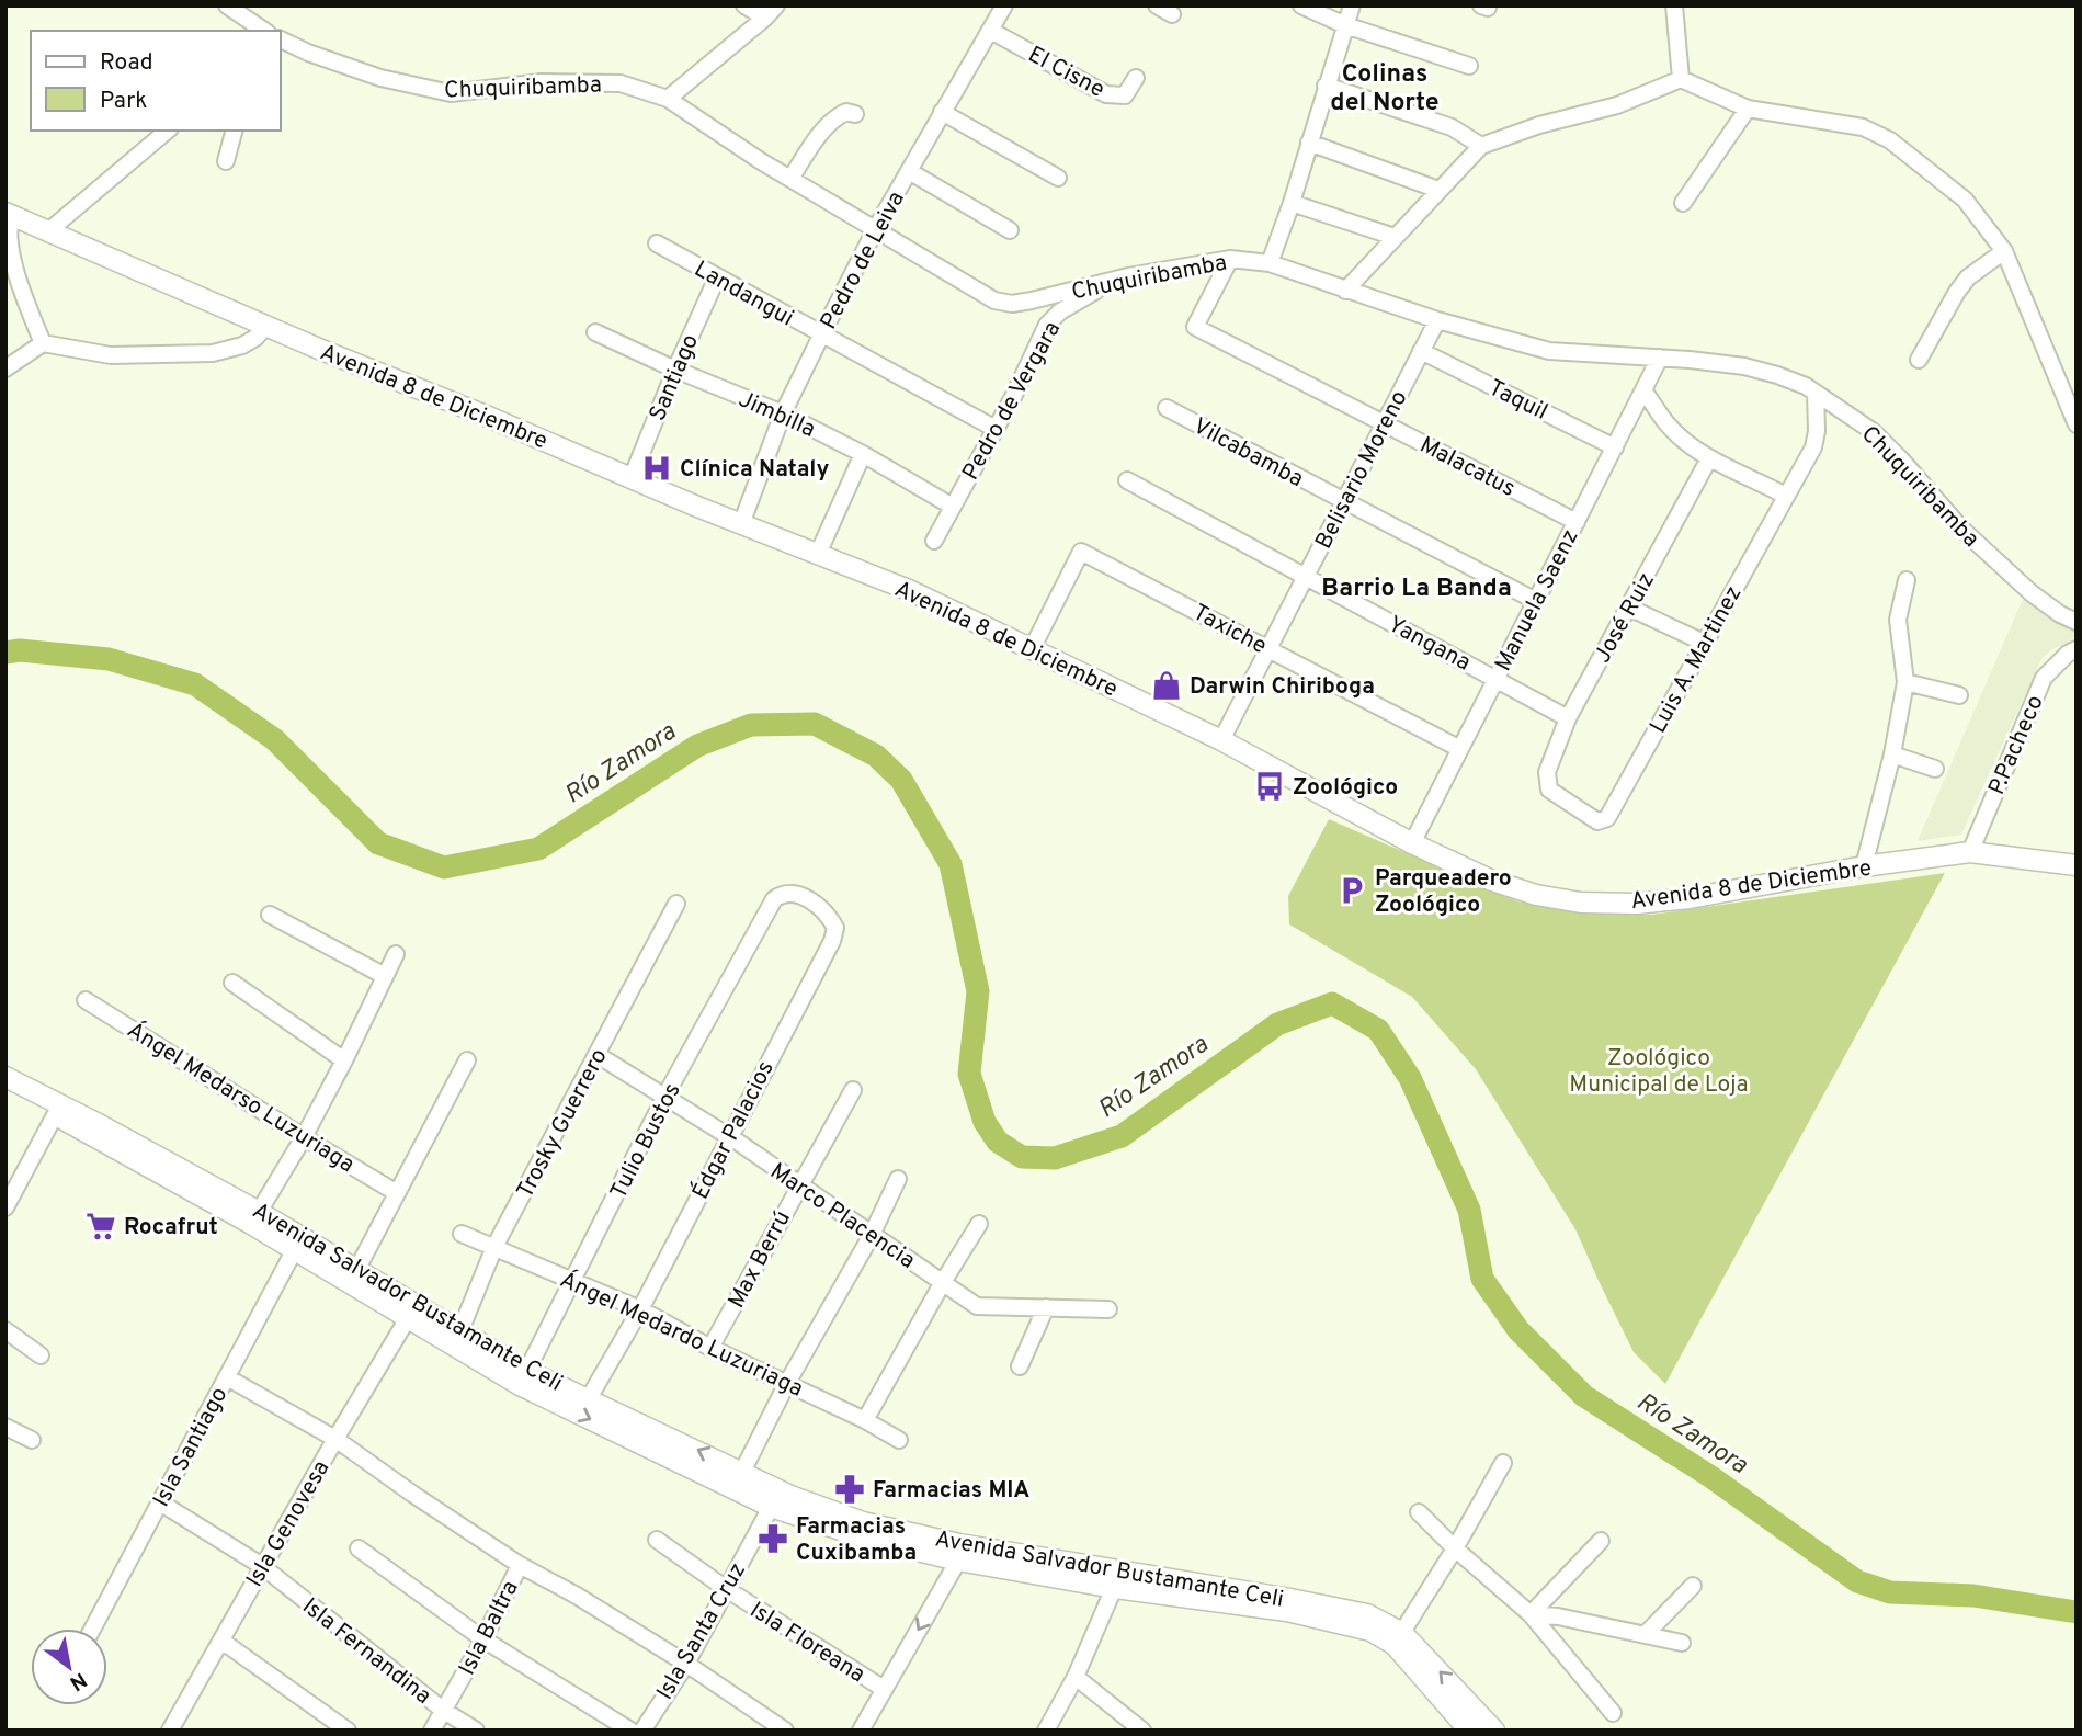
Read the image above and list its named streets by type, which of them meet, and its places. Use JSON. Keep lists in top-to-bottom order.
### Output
{
  "streets": {
    "main road": ["Avenida 8 de Diciembre", "Avenida Salvador Bustamante Celi"],
    "street": [
      "El Cisne",
      "Chuquiribamba",
      "Pedro de Leiva",
      "Landangui",
      "Santiago",
      "Taquil",
      "Pedro de Vergara",
      "Jimbilla",
      "Vilcabamba",
      "Malacatus",
      "Belisario Moreno",
      "Manuela Saenz",
      "José Ruiz",
      "Taxiche",
      "Yangana",
      "Luis A. Martinez",
      "P.Pacheco",
      "Ángel Medarso Luzuriaga",
      "Trosky Guerrero",
      "Édgar Palacios",
      "Tulio Bustos",
      "Marco Placencia",
      "Max Berrú",
      "Ángel Medardo Luzuriaga",
      "Isla Santiago",
      "Isla Genovesa",
      "Isla Baltra",
      "Isla Santa Cruz",
      "Isla Floreana",
      "Isla Fernandina"
    ]
  },
  "crossings": [
    ["El Cisne", "Pedro de Leiva"],
    ["Chuquiribamba", "Pedro de Leiva"],
    ["Chuquiribamba", "Pedro de Vergara"],
    ["Chuquiribamba", "Malacatus"],
    ["Chuquiribamba", "Belisario Moreno"],
    ["Chuquiribamba", "Manuela Saenz"],
    ["Chuquiribamba", "Luis A. Martinez"],
    ["Pedro de Leiva", "Landangui"],
    ["Pedro de Leiva", "Avenida 8 de Diciembre"],
    ["Pedro de Leiva", "Jimbilla"],
    ["Landangui", "Santiago"],
    ["Landangui", "Pedro de Vergara"],
    ["Santiago", "Avenida 8 de Diciembre"],
    ["Santiago", "Jimbilla"],
    ["Avenida 8 de Diciembre", "Belisario Moreno"],
    ["Avenida 8 de Diciembre", "Manuela Saenz"],
    ["Avenida 8 de Diciembre", "Taxiche"],
    ["Avenida 8 de Diciembre", "P.Pacheco"],
    ["Taquil", "Belisario Moreno"],
    ["Taquil", "Manuela Saenz"],
    ["Pedro de Vergara", "Jimbilla"],
    ["Vilcabamba", "Belisario Moreno"],
    ["Vilcabamba", "Manuela Saenz"],
    ["Malacatus", "Belisario Moreno"],
    ["Malacatus", "Manuela Saenz"],
    ["Belisario Moreno", "Taxiche"],
    ["Belisario Moreno", "Yangana"],
    ["Manuela Saenz", "Taxiche"],
    ["Manuela Saenz", "Yangana"],
    ["José Ruiz", "Yangana"],
    ["José Ruiz", "Luis A. Martinez"],
    ["Trosky Guerrero", "Marco Placencia"],
    ["Trosky Guerrero", "Avenida Salvador Bustamante Celi"],
    ["Trosky Guerrero", "Ángel Medardo Luzuriaga"],
    ["Édgar Palacios", "Tulio Bustos"],
    ["Édgar Palacios", "Marco Placencia"],
    ["Édgar Palacios", "Avenida Salvador Bustamante Celi"],
    ["Édgar Palacios", "Ángel Medardo Luzuriaga"],
    ["Tulio Bustos", "Marco Placencia"],
    ["Tulio Bustos", "Avenida Salvador Bustamante Celi"],
    ["Tulio Bustos", "Ángel Medardo Luzuriaga"],
    ["Marco Placencia", "Max Berrú"],
    ["Max Berrú", "Ángel Medardo Luzuriaga"],
    ["Avenida Salvador Bustamante Celi", "Isla Santiago"],
    ["Avenida Salvador Bustamante Celi", "Isla Genovesa"],
    ["Avenida Salvador Bustamante Celi", "Isla Santa Cruz"],
    ["Isla Santiago", "Isla Fernandina"],
    ["Isla Genovesa", "Isla Fernandina"],
    ["Isla Baltra", "Isla Fernandina"],
    ["Isla Santa Cruz", "Isla Floreana"]
  ],
  "districts": ["Colinas del Norte", "Barrio La Banda"],
  "water": ["Río Zamora"],
  "parks": ["Zoológico Municipal de Loja"],
  "places": {
    "hospital": ["Clínica Nataly"],
    "shop": ["Darwin Chiriboga"],
    "bus stop": ["Zoológico"],
    "parking": ["Parqueadero Zoológico"],
    "supermarket": ["Rocafrut"],
    "pharmacy": ["Farmacias MIA", "Farmacias Cuxibamba"]
  },
  "legend": ["Road", "Park"],
  "north": "bottom right"
}
